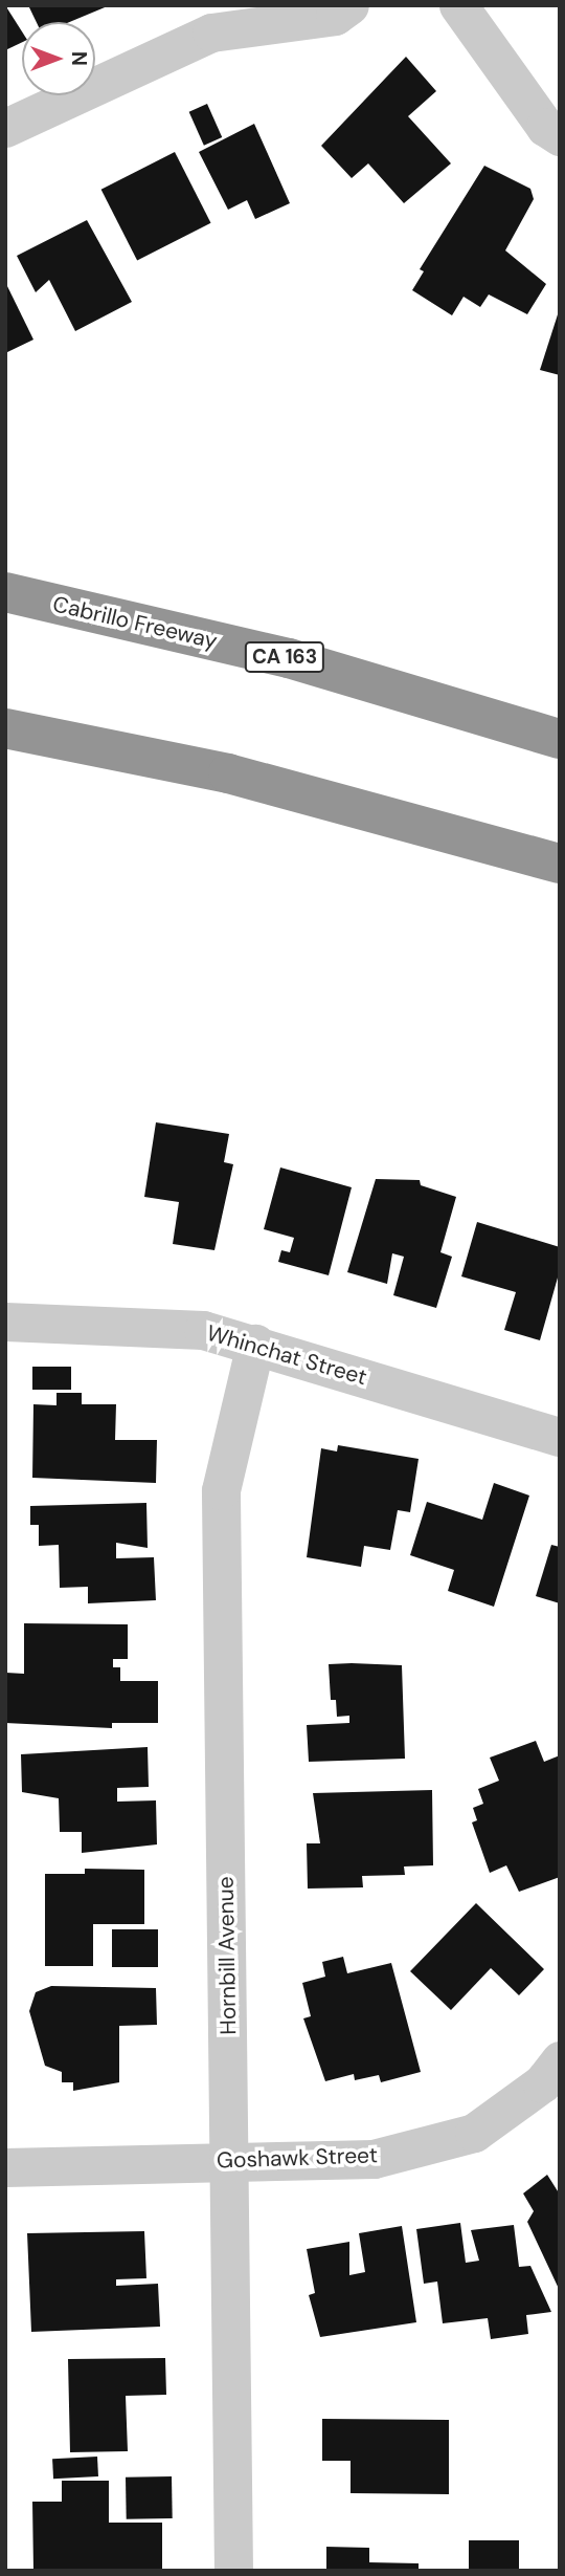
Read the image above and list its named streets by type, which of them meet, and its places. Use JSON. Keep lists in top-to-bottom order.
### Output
{
  "streets": {
    "highway": ["Cabrillo Freeway", "CA 163"],
    "street": ["Whinchat Street", "Hornbill Avenue", "Goshawk Street"]
  },
  "crossings": [
    ["Whinchat Street", "Hornbill Avenue"],
    ["Hornbill Avenue", "Goshawk Street"]
  ],
  "north": "right"
}
